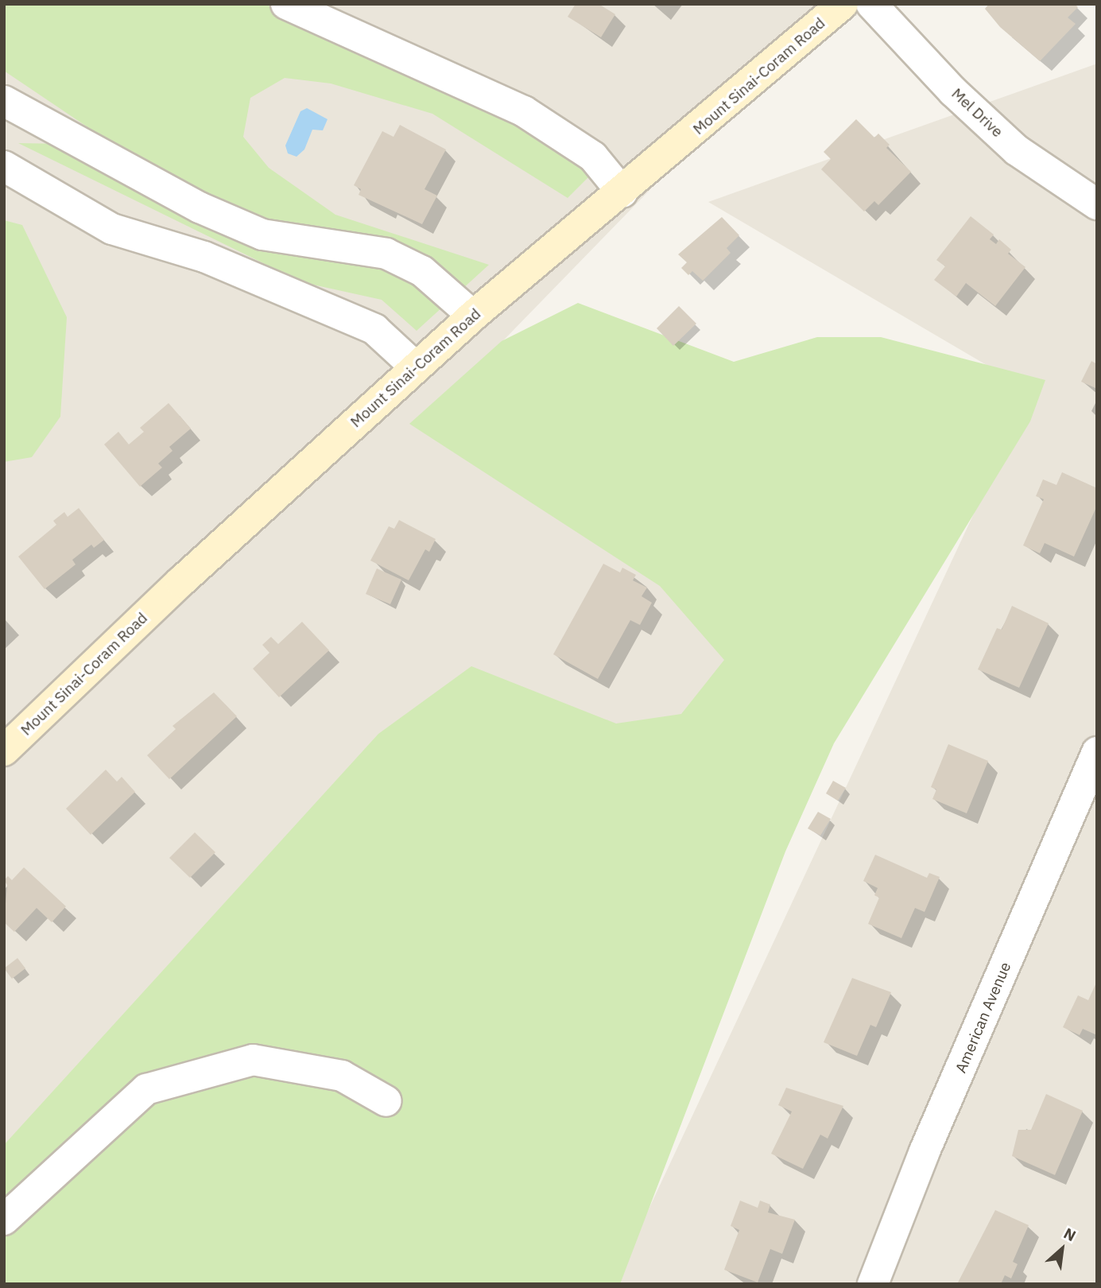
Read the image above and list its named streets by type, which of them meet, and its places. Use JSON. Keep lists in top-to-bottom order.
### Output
{
  "streets": {
    "main road": ["Mount Sinai-Coram Road"],
    "street": ["Mel Drive", "American Avenue"]
  },
  "north": "top right"
}
